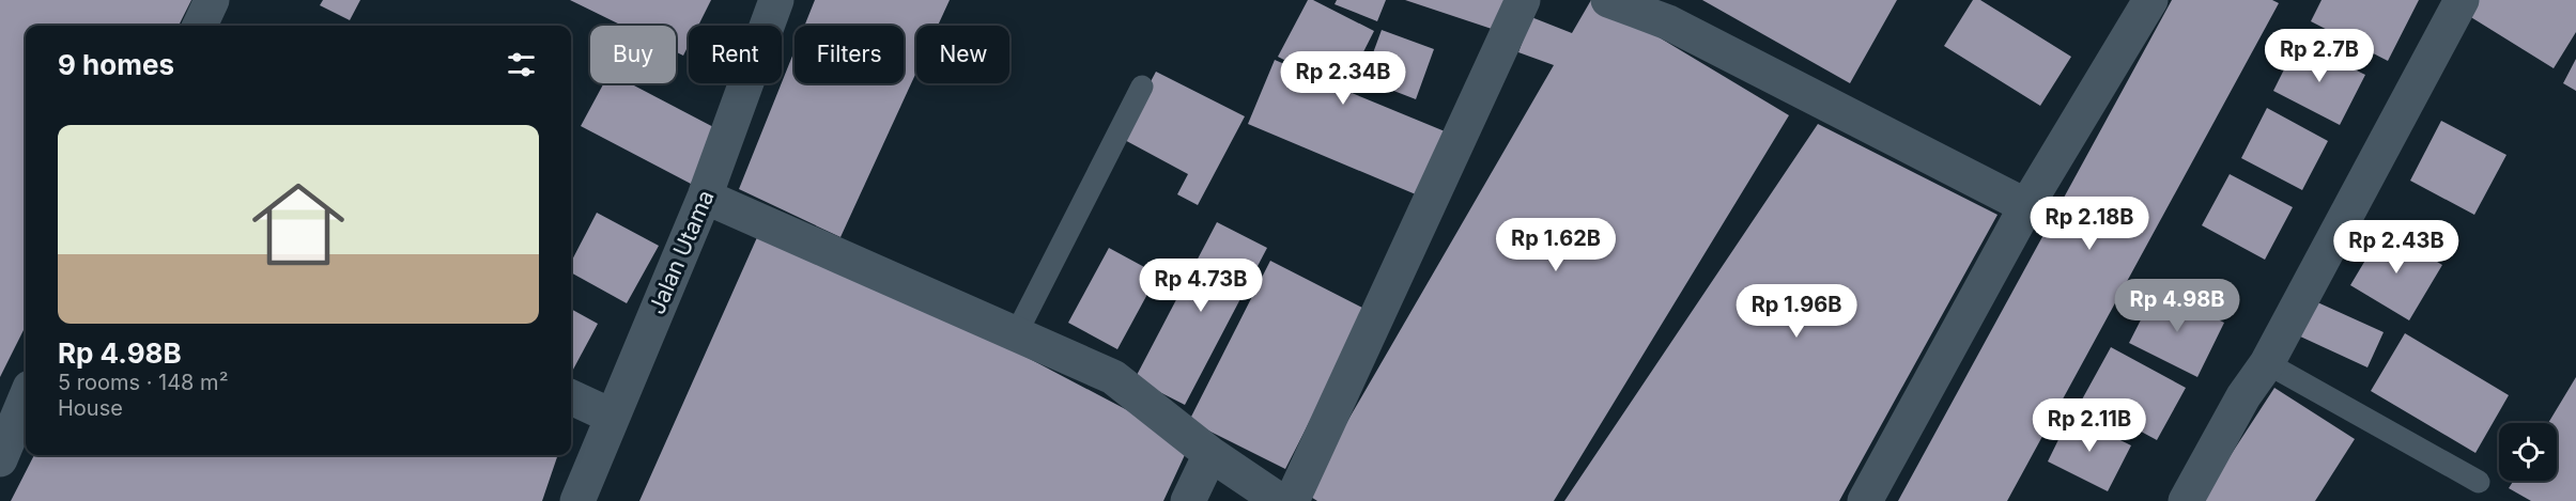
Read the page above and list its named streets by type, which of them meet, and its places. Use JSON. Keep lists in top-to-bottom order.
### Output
{
  "streets": {
    "street": ["Jalan Utama"]
  },
  "page": {
    "chip": [
      "Buy",
      "Rent",
      "Filters",
      "New"
    ],
    "heading": "9 homes",
    "price": [
      "Rp 2.7B",
      "Rp 2.34B",
      "Rp 2.18B",
      "Rp 1.62B",
      "Rp 2.43B",
      "Rp 4.73B",
      "Rp 4.98B",
      "Rp 1.96B",
      "Rp 2.11B"
    ],
    "list": [
      {
        "name": "Rp 4.98B",
        "note": "5 rooms · 148 m² · House"
      }
    ]
  }
}
